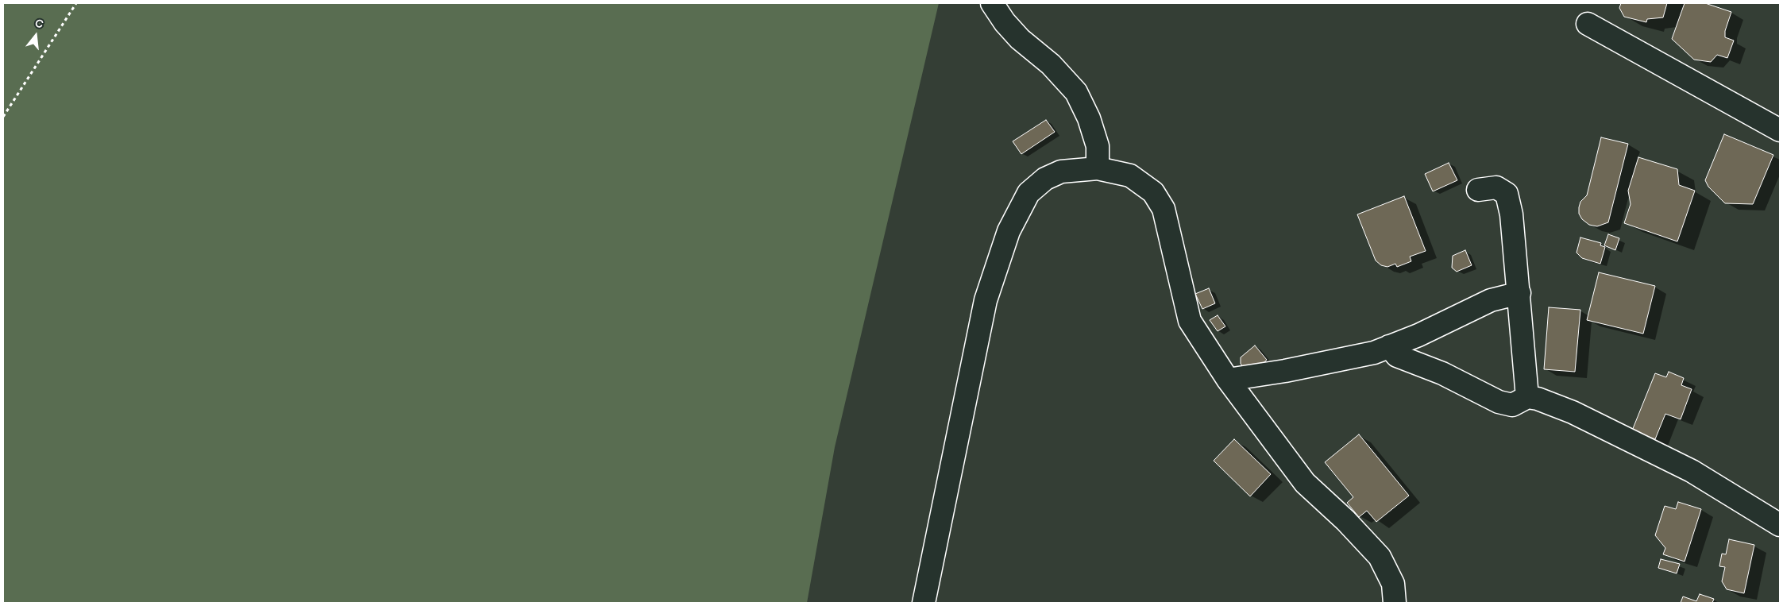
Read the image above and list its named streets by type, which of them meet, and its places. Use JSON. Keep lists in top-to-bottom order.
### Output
{
  "north": "top"
}
